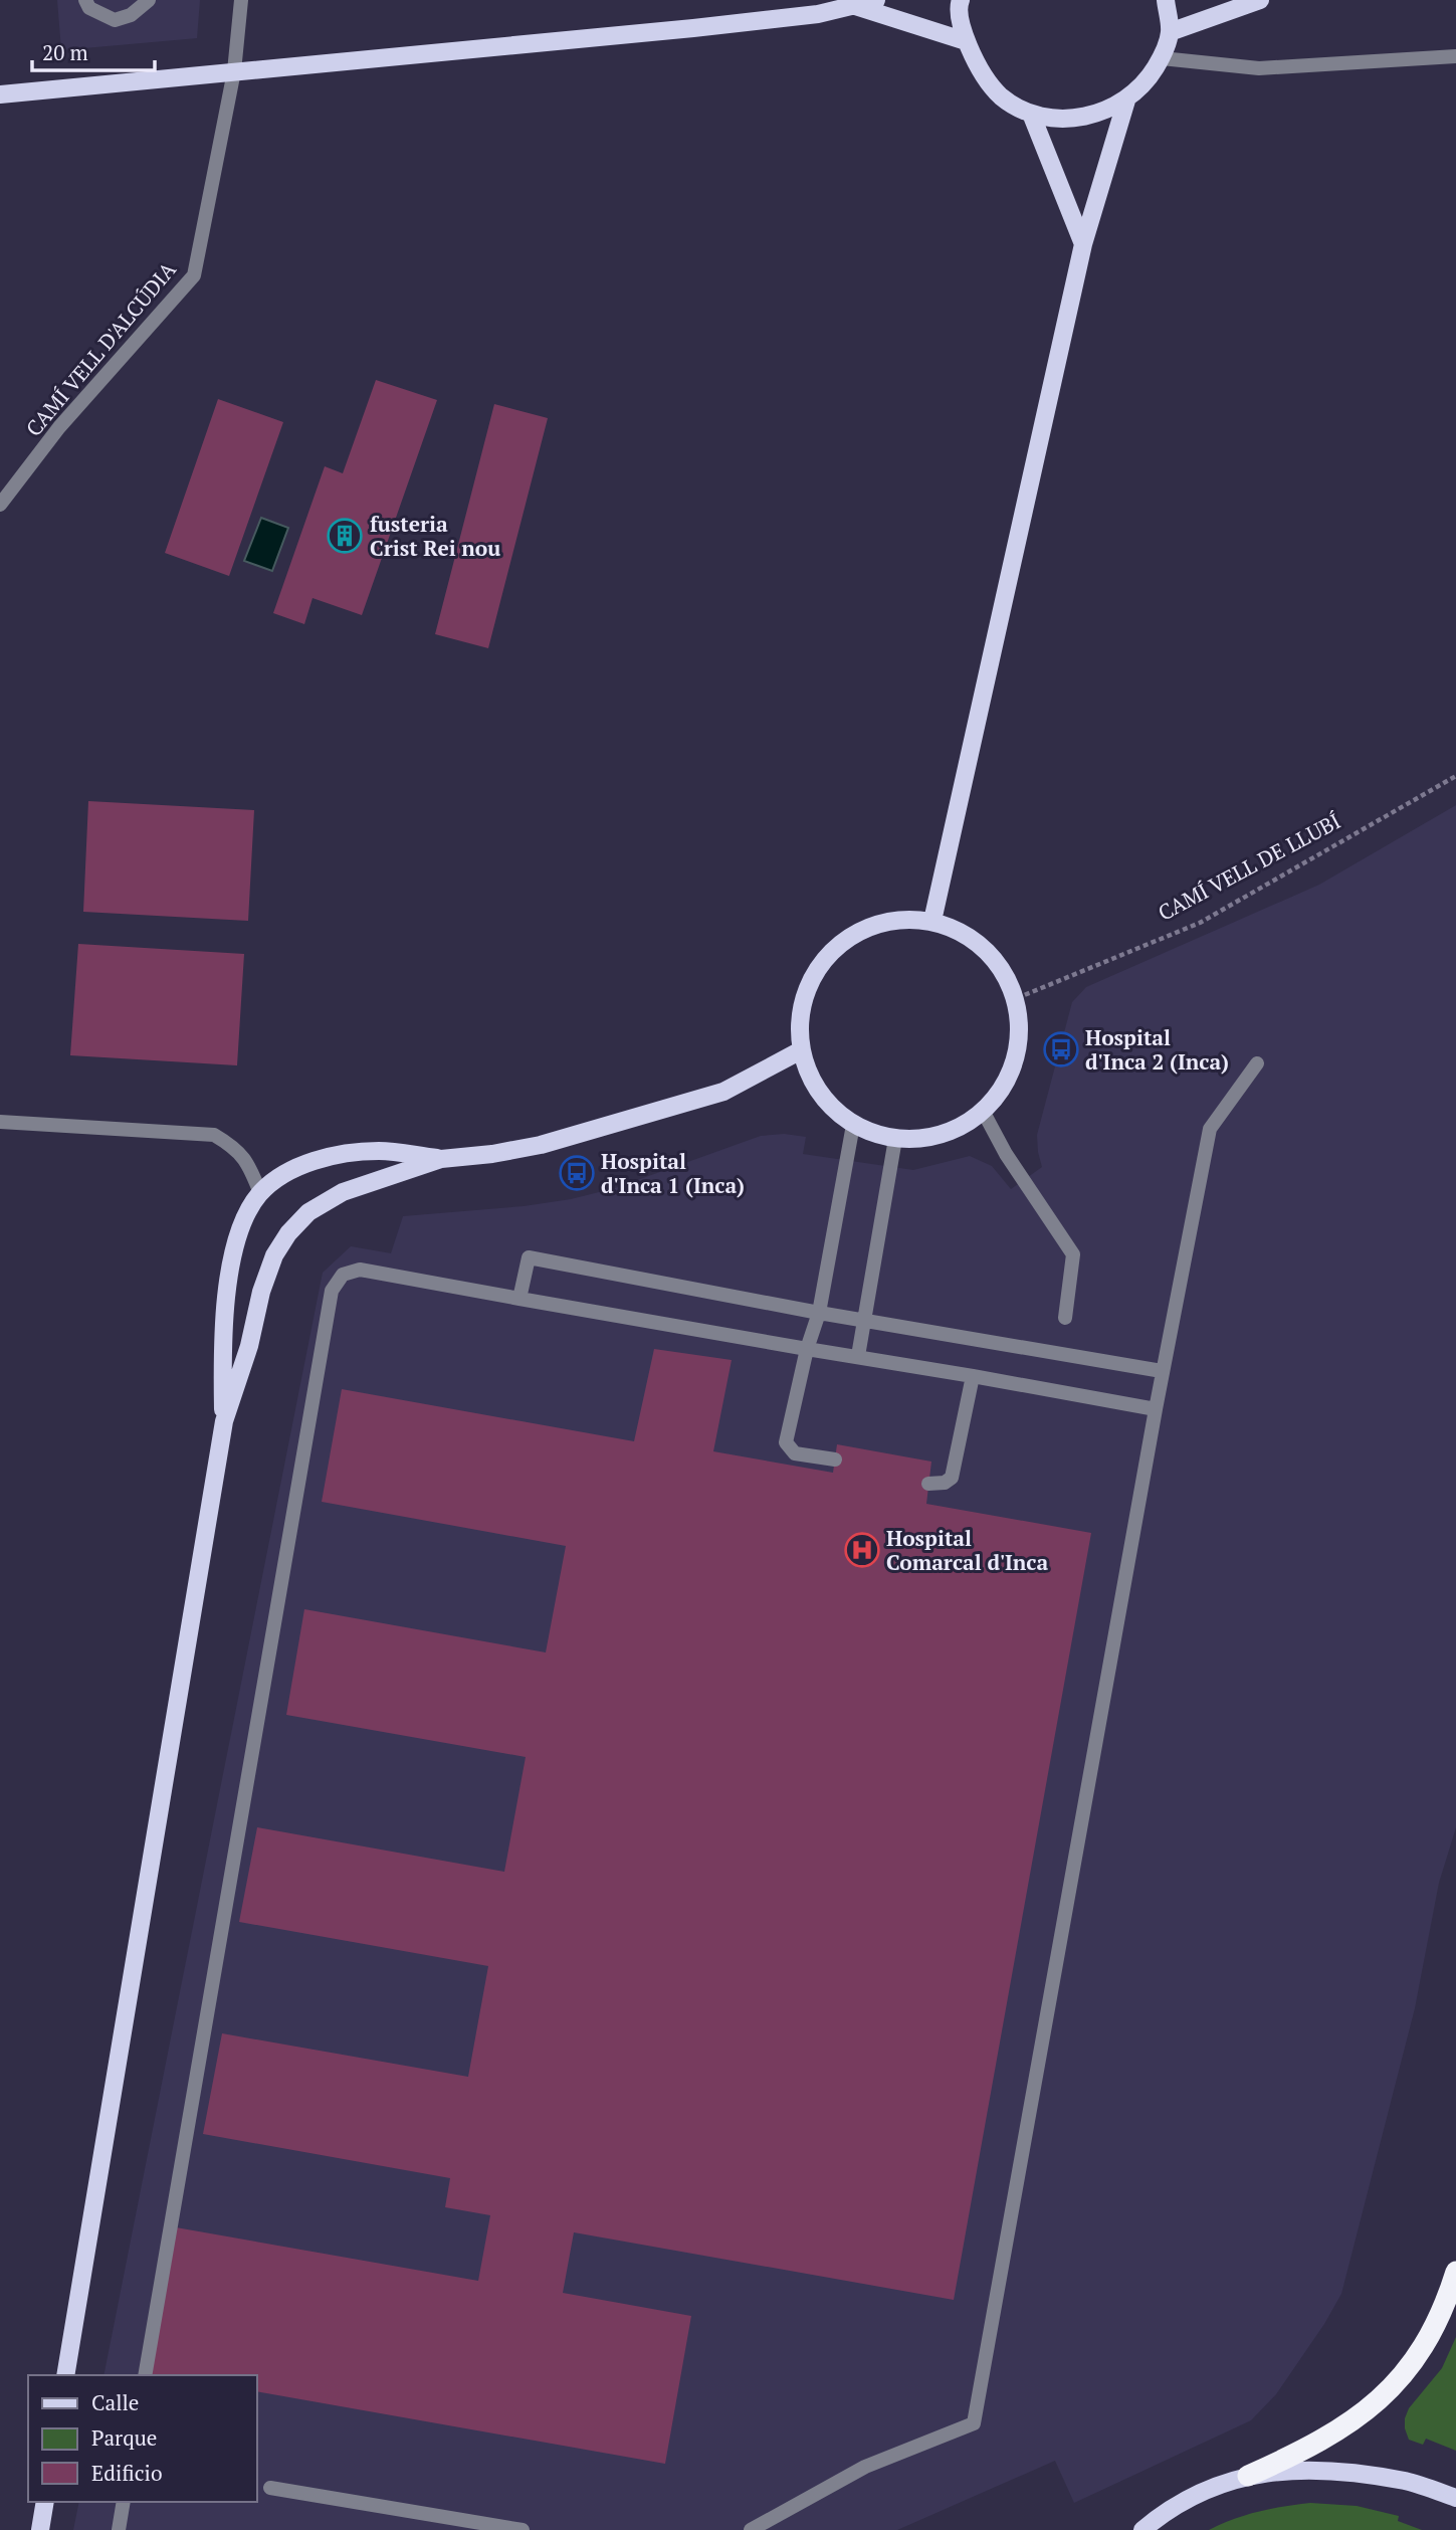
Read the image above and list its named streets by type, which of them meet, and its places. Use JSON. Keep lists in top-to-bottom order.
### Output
{
  "streets": {
    "street": ["CAMÍ VELL D'ALCÚDIA"],
    "path": ["CAMÍ VELL DE LLUBÍ"]
  },
  "places": {
    "building": ["fusteria Crist Rei nou"],
    "bus stop": ["Hospital d'Inca 2 (Inca)", "Hospital d'Inca 1 (Inca)"],
    "hospital": ["Hospital Comarcal d'Inca"]
  },
  "legend": ["Calle", "Parque", "Edificio"],
  "scale_bar": "20 m"
}
